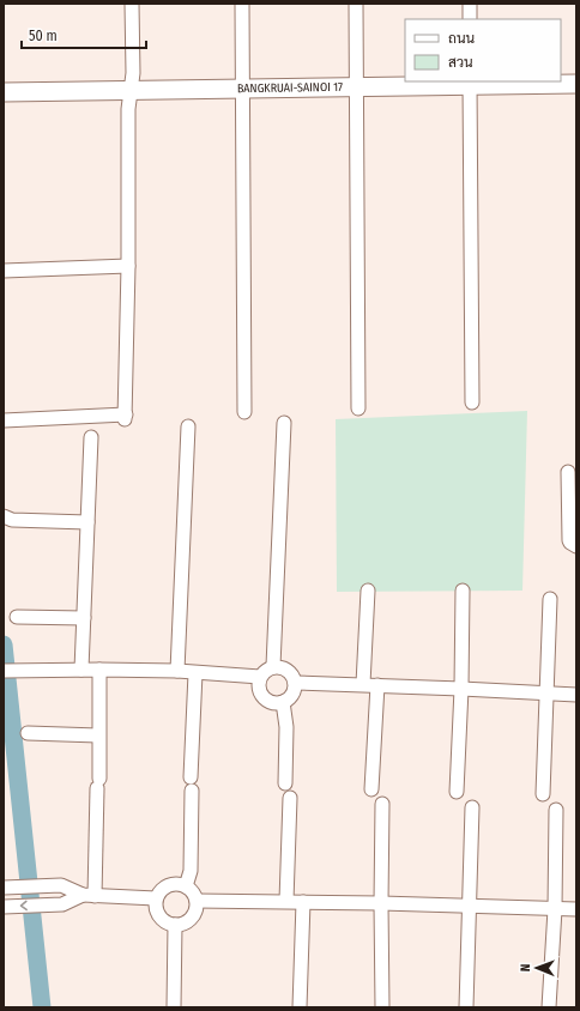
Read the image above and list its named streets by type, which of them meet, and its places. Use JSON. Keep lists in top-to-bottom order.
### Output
{
  "streets": {
    "street": ["BANGKRUAI-SAINOI 17"]
  },
  "legend": ["ถนน", "สวน"],
  "scale_bar": "50 m",
  "north": "left"
}
